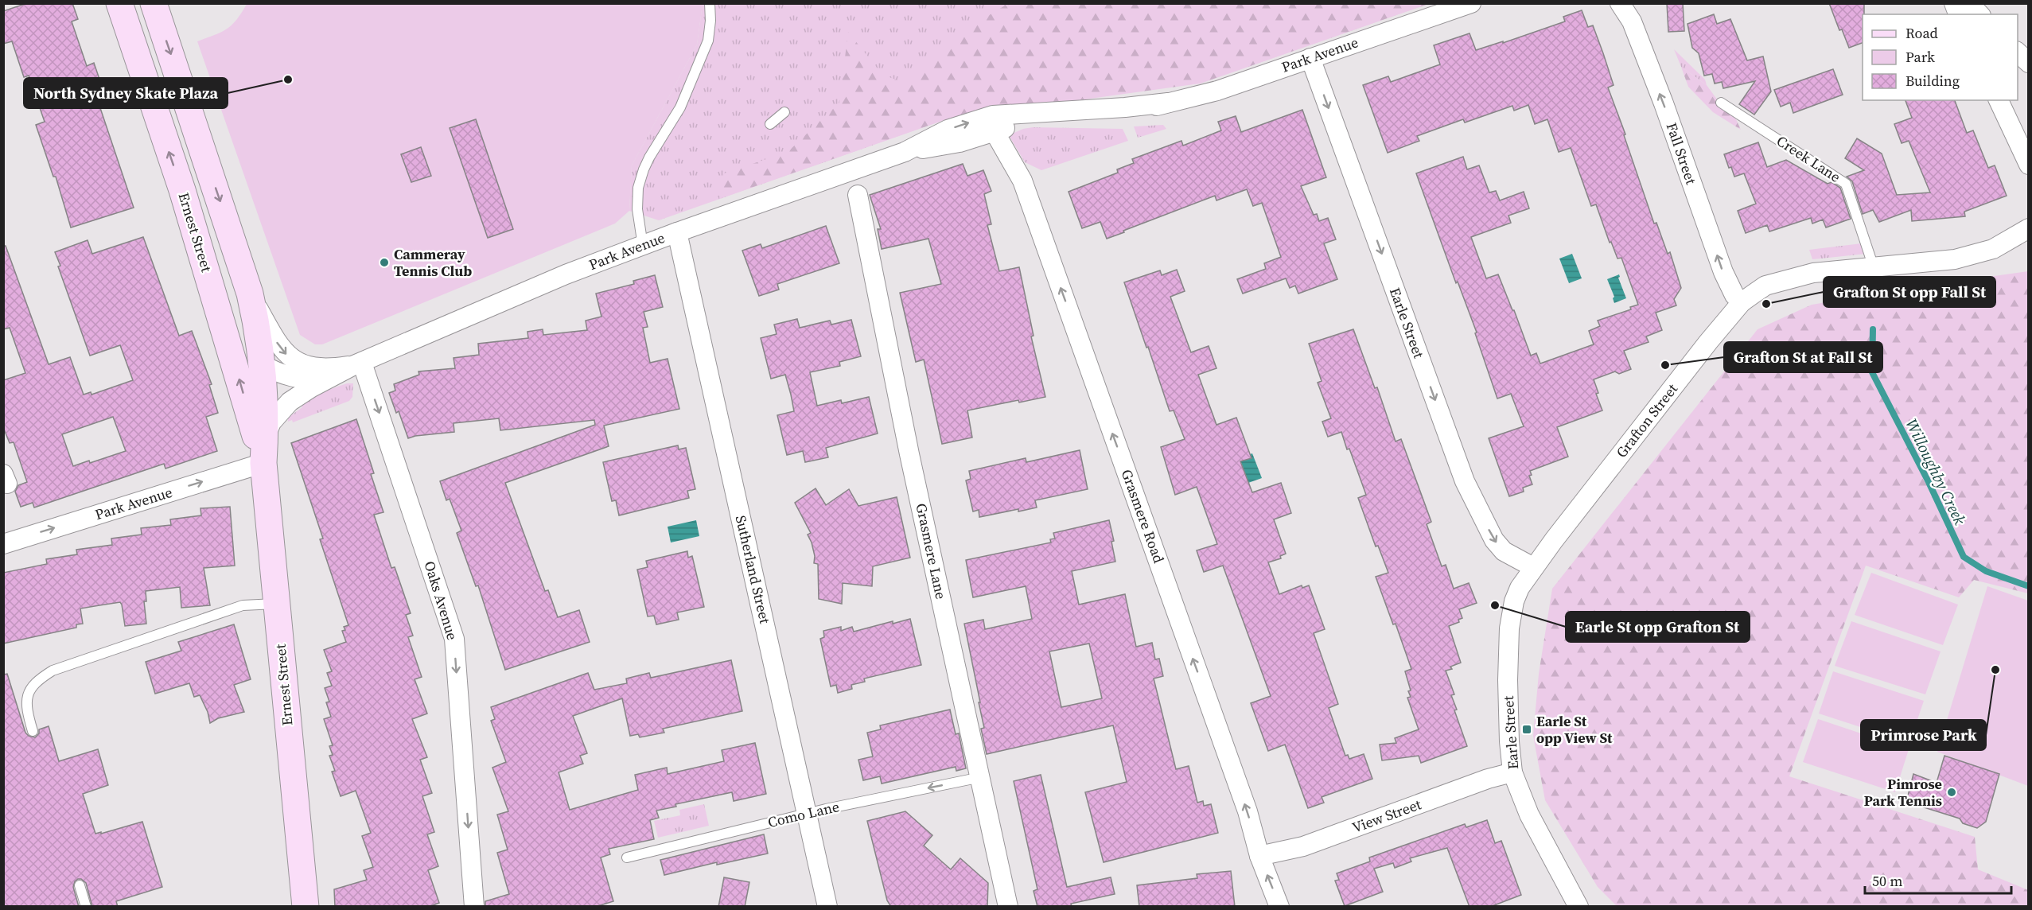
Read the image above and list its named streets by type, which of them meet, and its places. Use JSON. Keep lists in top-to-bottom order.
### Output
{
  "streets": {
    "main road": ["Ernest Street"],
    "street": [
      "Park Avenue",
      "Fall Street",
      "Earle Street",
      "Grafton Street",
      "Grasmere Road",
      "Grasmere Lane",
      "Sutherland Street",
      "Oaks Avenue",
      "View Street"
    ],
    "lane": ["Creek Lane", "Como Lane"]
  },
  "crossings": [
    ["Park Avenue", "Ernest Street"],
    ["Park Avenue", "Earle Street"],
    ["Park Avenue", "Grasmere Road"],
    ["Park Avenue", "Sutherland Street"],
    ["Park Avenue", "Oaks Avenue"],
    ["Fall Street", "Grafton Street"],
    ["Creek Lane", "Grafton Street"],
    ["Earle Street", "Grafton Street"],
    ["Earle Street", "View Street"],
    ["Grasmere Road", "View Street"],
    ["Grasmere Lane", "Como Lane"],
    ["Sutherland Street", "Como Lane"]
  ],
  "one_way": [
    "Fall Street",
    "Earle Street",
    "Grasmere Road",
    "Oaks Avenue",
    "Como Lane"
  ],
  "water": ["Willoughby Creek"],
  "places": {
    "other": [
      "North Sydney Skate Plaza",
      "Cammeray Tennis Club",
      "Grafton St opp Fall St",
      "Grafton St at Fall St",
      "Earle St opp Grafton St",
      "Primrose Park",
      "Pimrose Park Tennis"
    ],
    "transit": ["Earle St opp View St"]
  },
  "legend": ["Road", "Park", "Building"],
  "scale_bar": "50 m"
}
